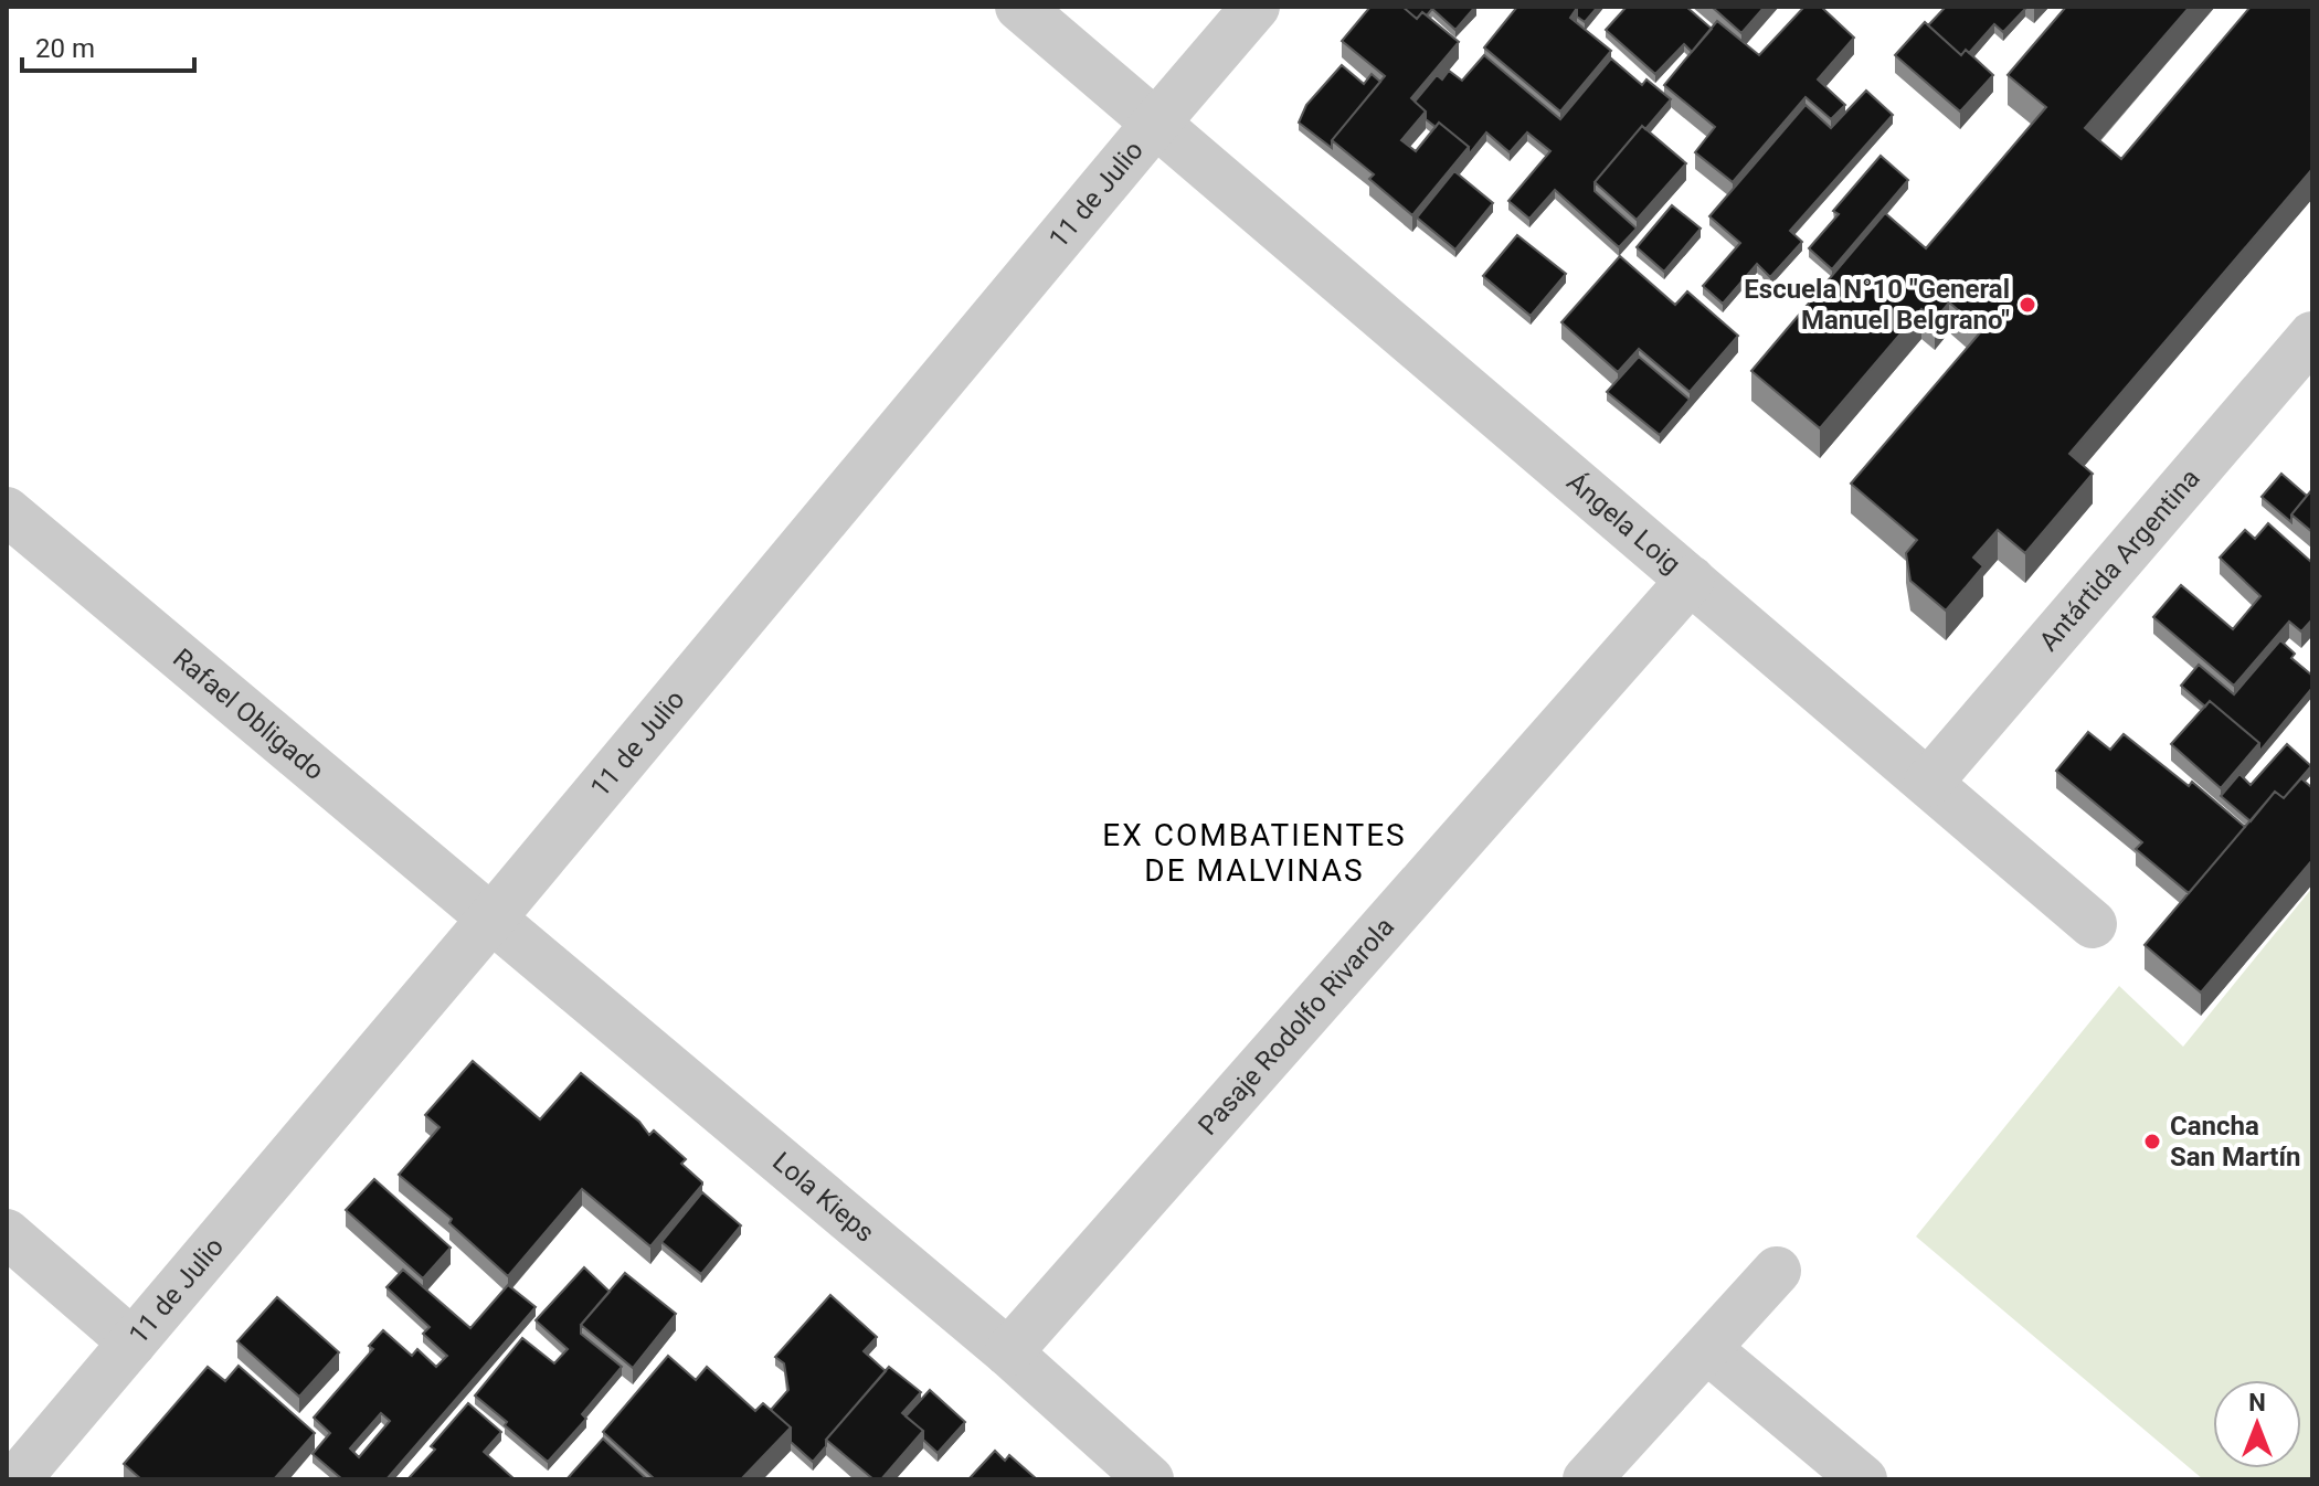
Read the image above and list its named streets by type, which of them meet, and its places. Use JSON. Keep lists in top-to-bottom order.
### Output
{
  "streets": {
    "street": [
      "11 de Julio",
      "Ángela Loig",
      "Antártida Argentina",
      "Rafael Obligado",
      "Pasaje Rodolfo Rivarola",
      "Lola Kieps"
    ]
  },
  "crossings": [
    ["11 de Julio", "Ángela Loig"],
    ["11 de Julio", "Rafael Obligado"],
    ["11 de Julio", "Lola Kieps"],
    ["Ángela Loig", "Antártida Argentina"],
    ["Ángela Loig", "Pasaje Rodolfo Rivarola"],
    ["Rafael Obligado", "Lola Kieps"],
    ["Pasaje Rodolfo Rivarola", "Lola Kieps"]
  ],
  "districts": ["EX COMBATIENTES DE MALVINAS"],
  "places": ["Escuela N°10 \"General Manuel Belgrano\"", "Cancha San Martín"],
  "scale_bar": "20 m",
  "north": "top"
}
